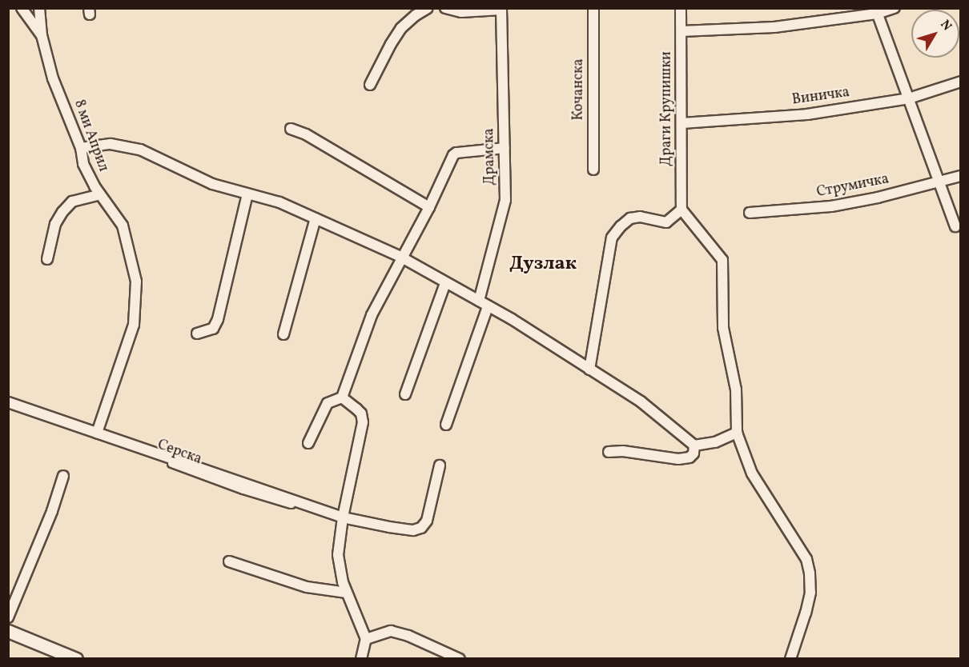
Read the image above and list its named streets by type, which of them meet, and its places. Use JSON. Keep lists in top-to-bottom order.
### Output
{
  "streets": {
    "street": [
      "Кочанска",
      "Виничка",
      "Драги Крупишки",
      "8 ми Април",
      "Драмска",
      "Струмичка",
      "Серска"
    ]
  },
  "crossings": [
    ["Виничка", "Драги Крупишки"]
  ],
  "districts": ["Дузлак"],
  "north": "top right"
}
